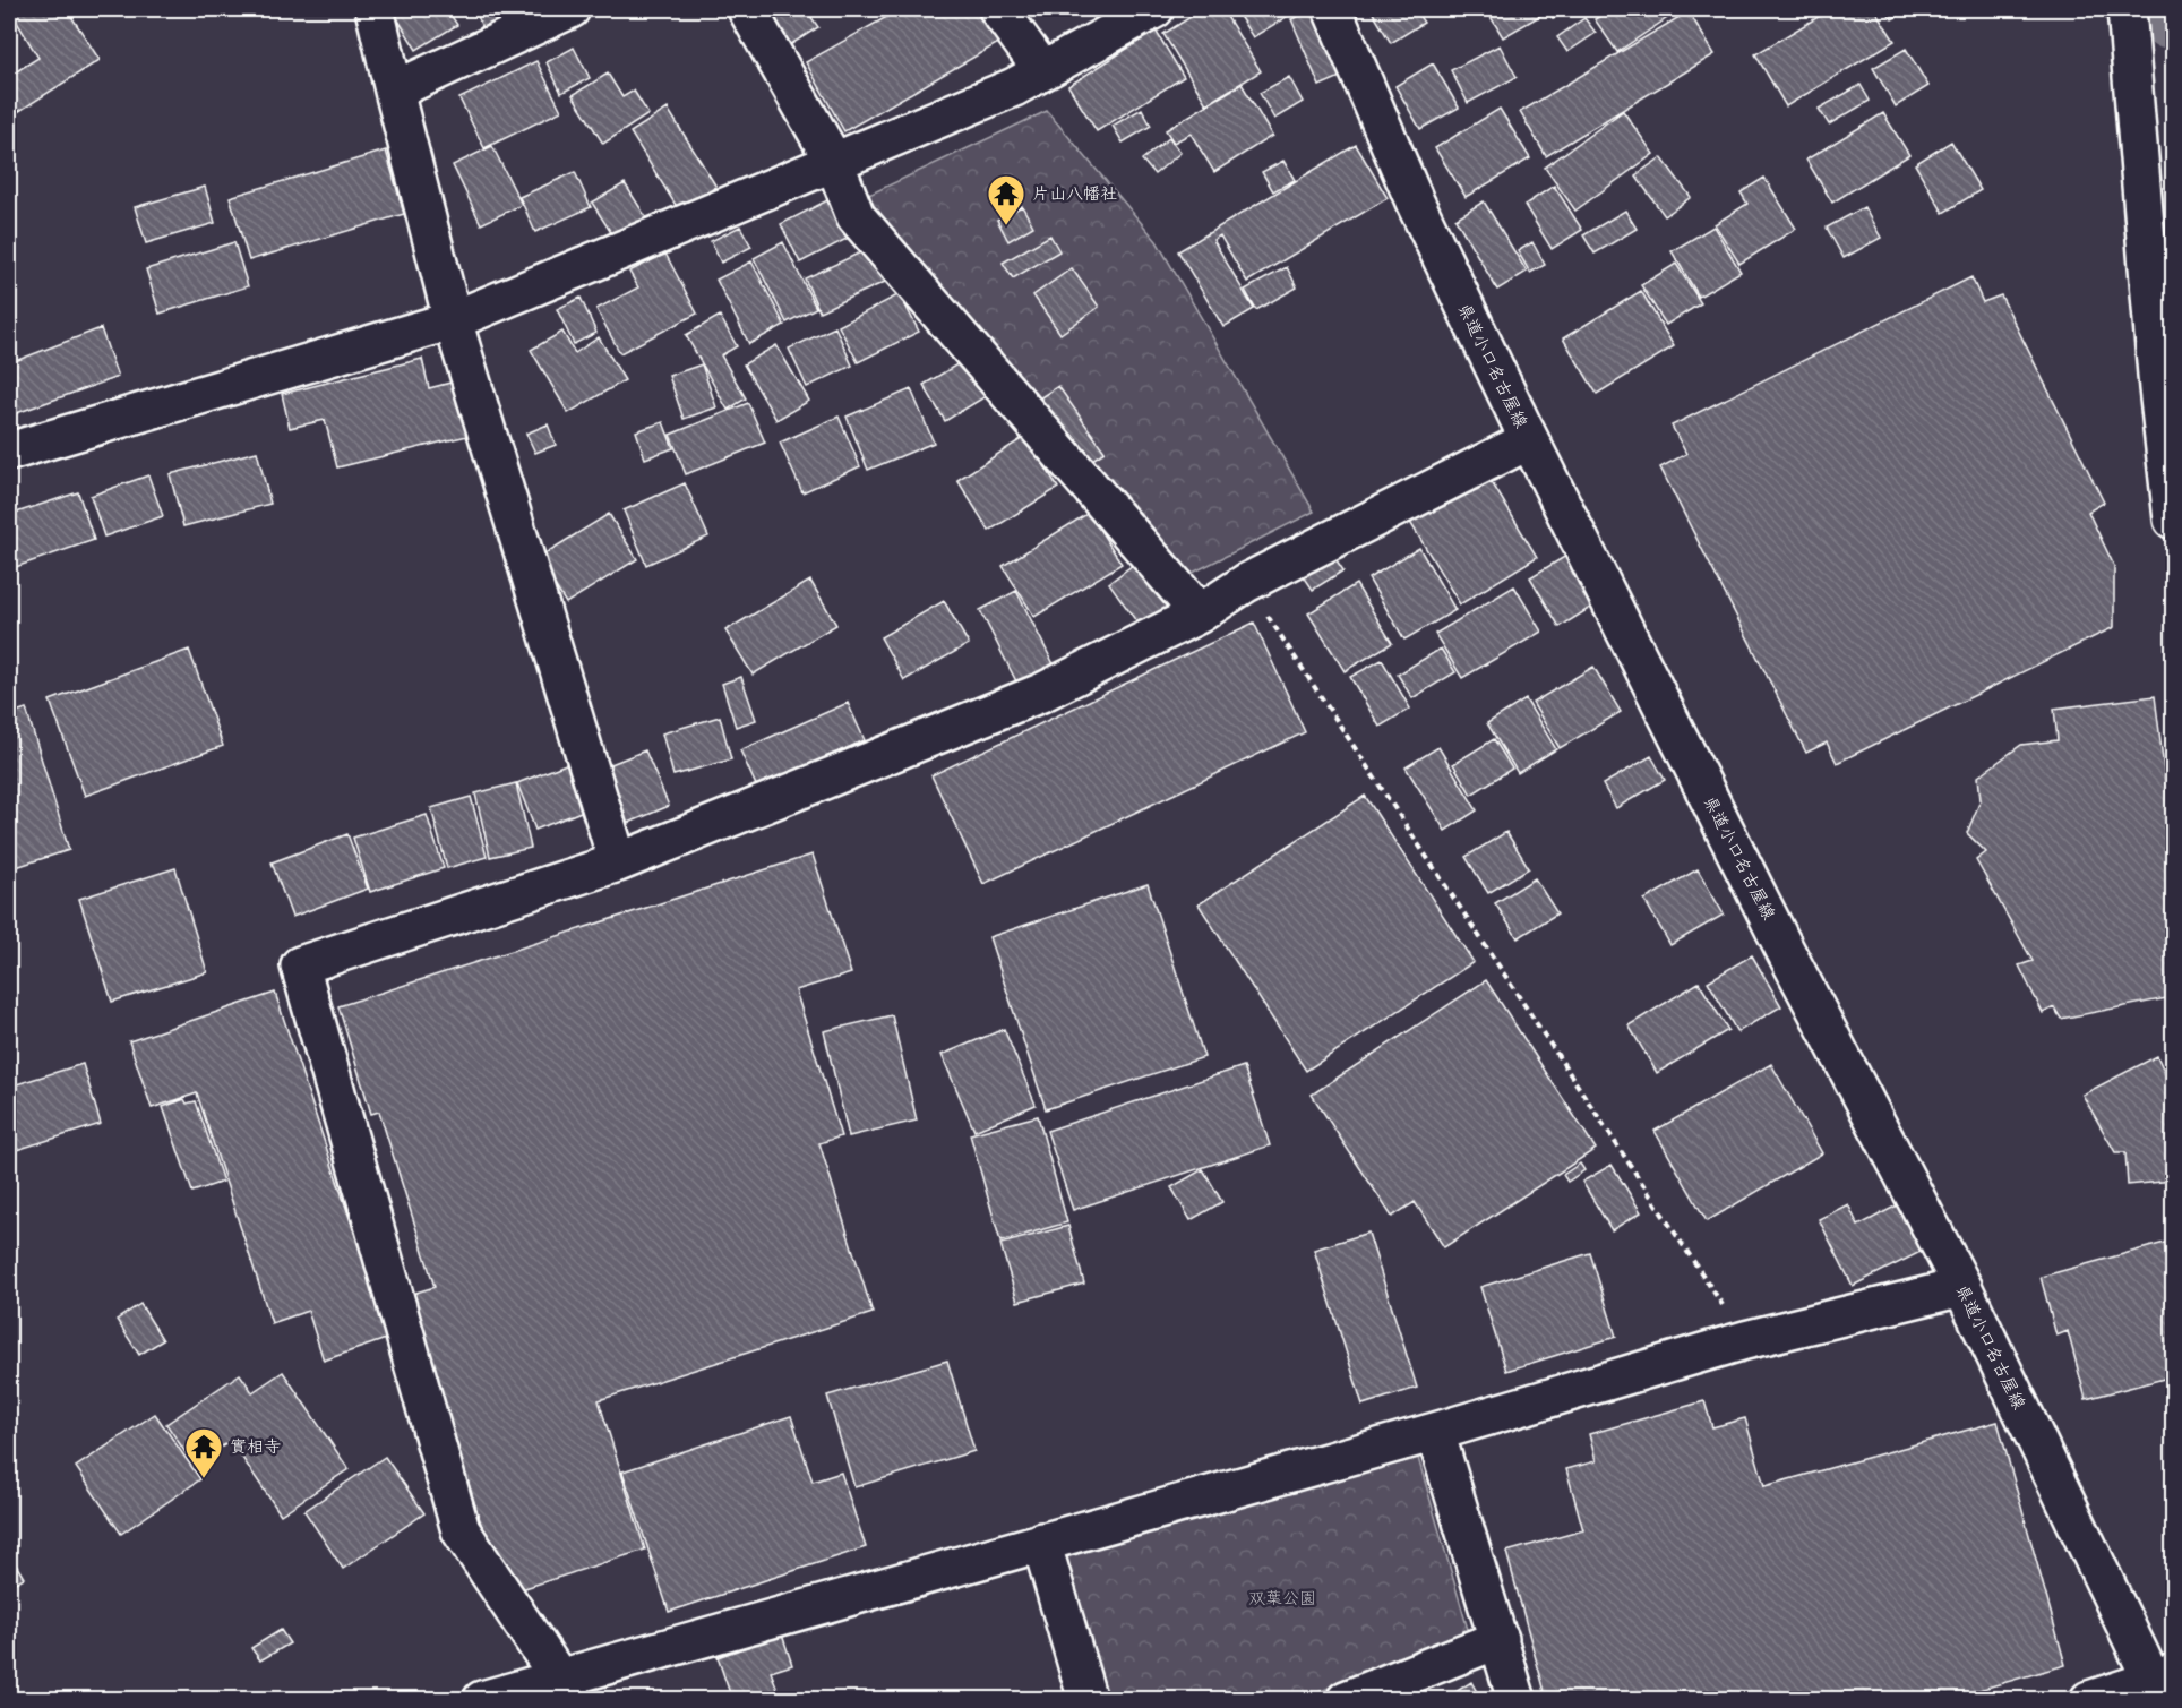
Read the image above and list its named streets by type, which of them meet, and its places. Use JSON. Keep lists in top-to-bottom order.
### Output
{
  "streets": {
    "main road": ["県道小口名古屋線"]
  },
  "parks": ["双葉公園"],
  "places": {
    "temple": ["片山八幡社", "實相寺"]
  }
}
